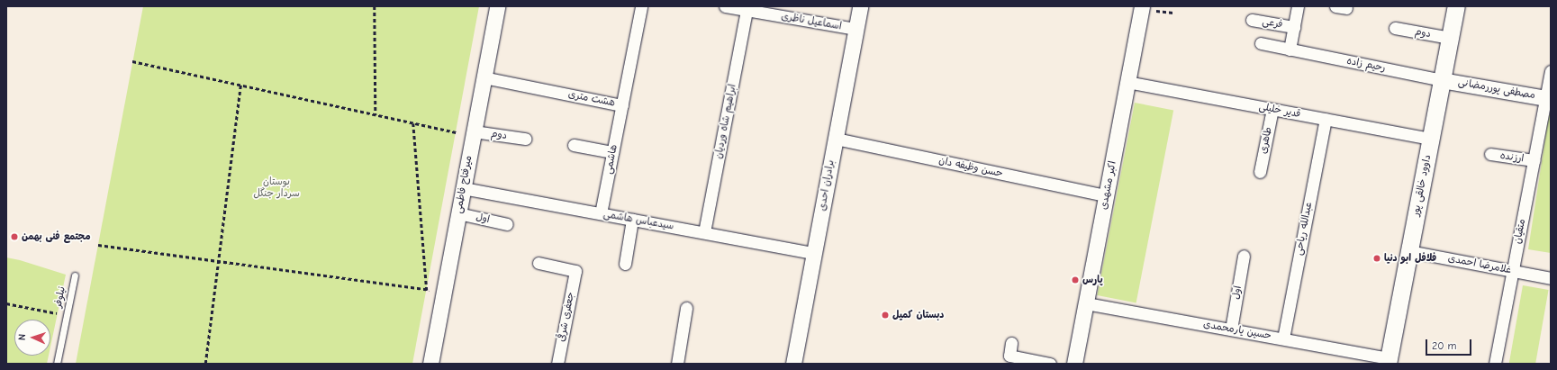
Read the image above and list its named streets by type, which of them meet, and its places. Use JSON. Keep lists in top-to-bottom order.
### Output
{
  "streets": {
    "main road": ["داوود خالقی پور"],
    "street": [
      "اسماعیل ناظری",
      "فرعی",
      "دوم",
      "رحیم زاده",
      "مصطفی پوررمضانی",
      "هشت متری",
      "قدیر خلیلی",
      "ابراهیم شاه وردیان",
      "طاهری",
      "ارزنده",
      "هاشمی",
      "حسن وظیفه دان",
      "میرفتاح فاطمی",
      "برادران احدی",
      "اکبر مشهدی",
      "اول",
      "سیدعباس هاشمی",
      "عبدالله ریاحی",
      "متقیان",
      "غلامرضا احمدی",
      "جعفری شرقی",
      "حسین یارمحمدی"
    ],
    "lane": ["نیلوفر"]
  },
  "crossings": [
    ["اسماعیل ناظری", "ابراهیم شاه وردیان"],
    ["اسماعیل ناظری", "برادران احدی"],
    ["دوم", "میرفتاح فاطمی"],
    ["دوم", "داوود خالقی پور"],
    ["رحیم زاده", "مصطفی پوررمضانی"],
    ["رحیم زاده", "داوود خالقی پور"],
    ["مصطفی پوررمضانی", "داوود خالقی پور"],
    ["مصطفی پوررمضانی", "متقیان"],
    ["هشت متری", "هاشمی"],
    ["هشت متری", "میرفتاح فاطمی"],
    ["قدیر خلیلی", "طاهری"],
    ["قدیر خلیلی", "اکبر مشهدی"],
    ["قدیر خلیلی", "داوود خالقی پور"],
    ["قدیر خلیلی", "عبدالله ریاحی"],
    ["ابراهیم شاه وردیان", "سیدعباس هاشمی"],
    ["ارزنده", "متقیان"],
    ["هاشمی", "سیدعباس هاشمی"],
    ["حسن وظیفه دان", "برادران احدی"],
    ["حسن وظیفه دان", "اکبر مشهدی"],
    ["میرفتاح فاطمی", "اول"],
    ["میرفتاح فاطمی", "سیدعباس هاشمی"],
    ["برادران احدی", "سیدعباس هاشمی"],
    ["اکبر مشهدی", "حسین یارمحمدی"],
    ["داوود خالقی پور", "غلامرضا احمدی"],
    ["داوود خالقی پور", "حسین یارمحمدی"],
    ["اول", "حسین یارمحمدی"],
    ["عبدالله ریاحی", "حسین یارمحمدی"],
    ["متقیان", "غلامرضا احمدی"]
  ],
  "parks": ["بوستان سردار جنگل"],
  "places": [
    "مجتمع فنی بهمن",
    "فلافل ابو دنیا",
    "پارس",
    "دبستان کمیل"
  ],
  "scale_bar": "20 m",
  "north": "left"
}
